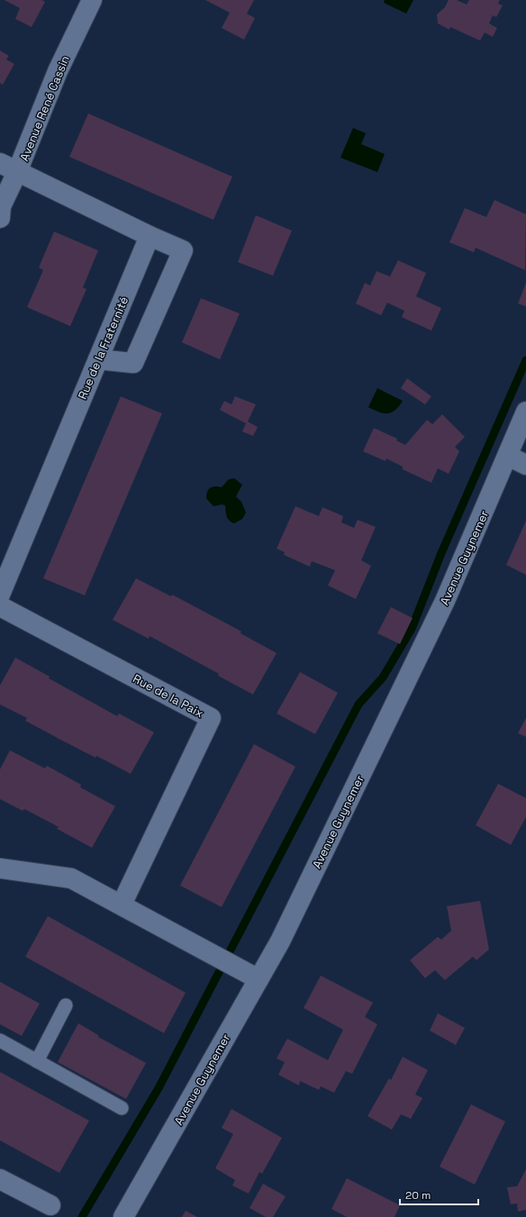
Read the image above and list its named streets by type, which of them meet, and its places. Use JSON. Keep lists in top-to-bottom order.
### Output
{
  "streets": {
    "street": [
      "Avenue René Cassin",
      "Rue de la Fraternité",
      "Avenue Guynemer",
      "Rue de la Paix"
    ]
  },
  "scale_bar": "20 m"
}
